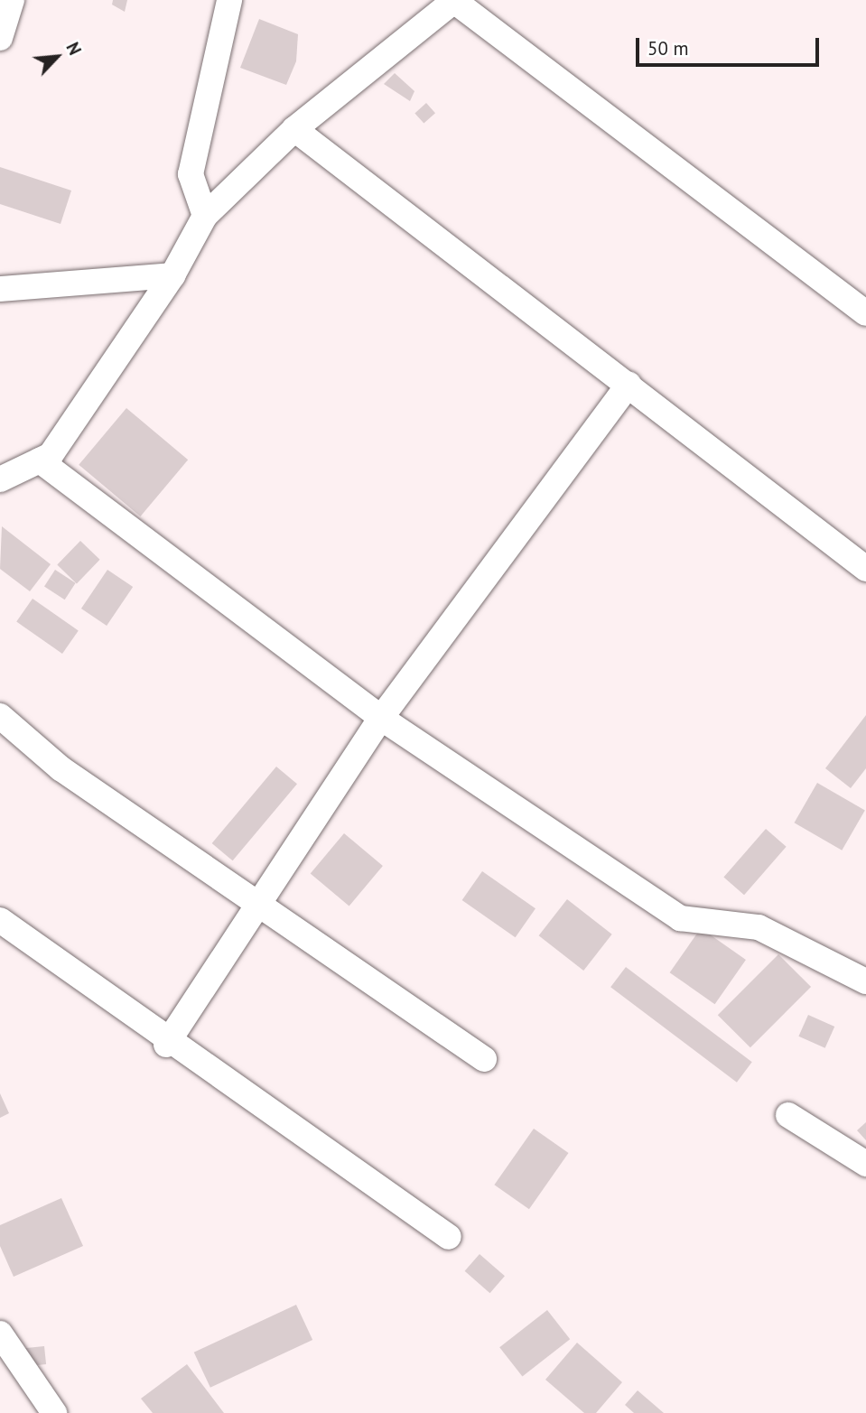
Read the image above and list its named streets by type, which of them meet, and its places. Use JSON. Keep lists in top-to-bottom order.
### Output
{
  "scale_bar": "50 m",
  "north": "top right"
}
